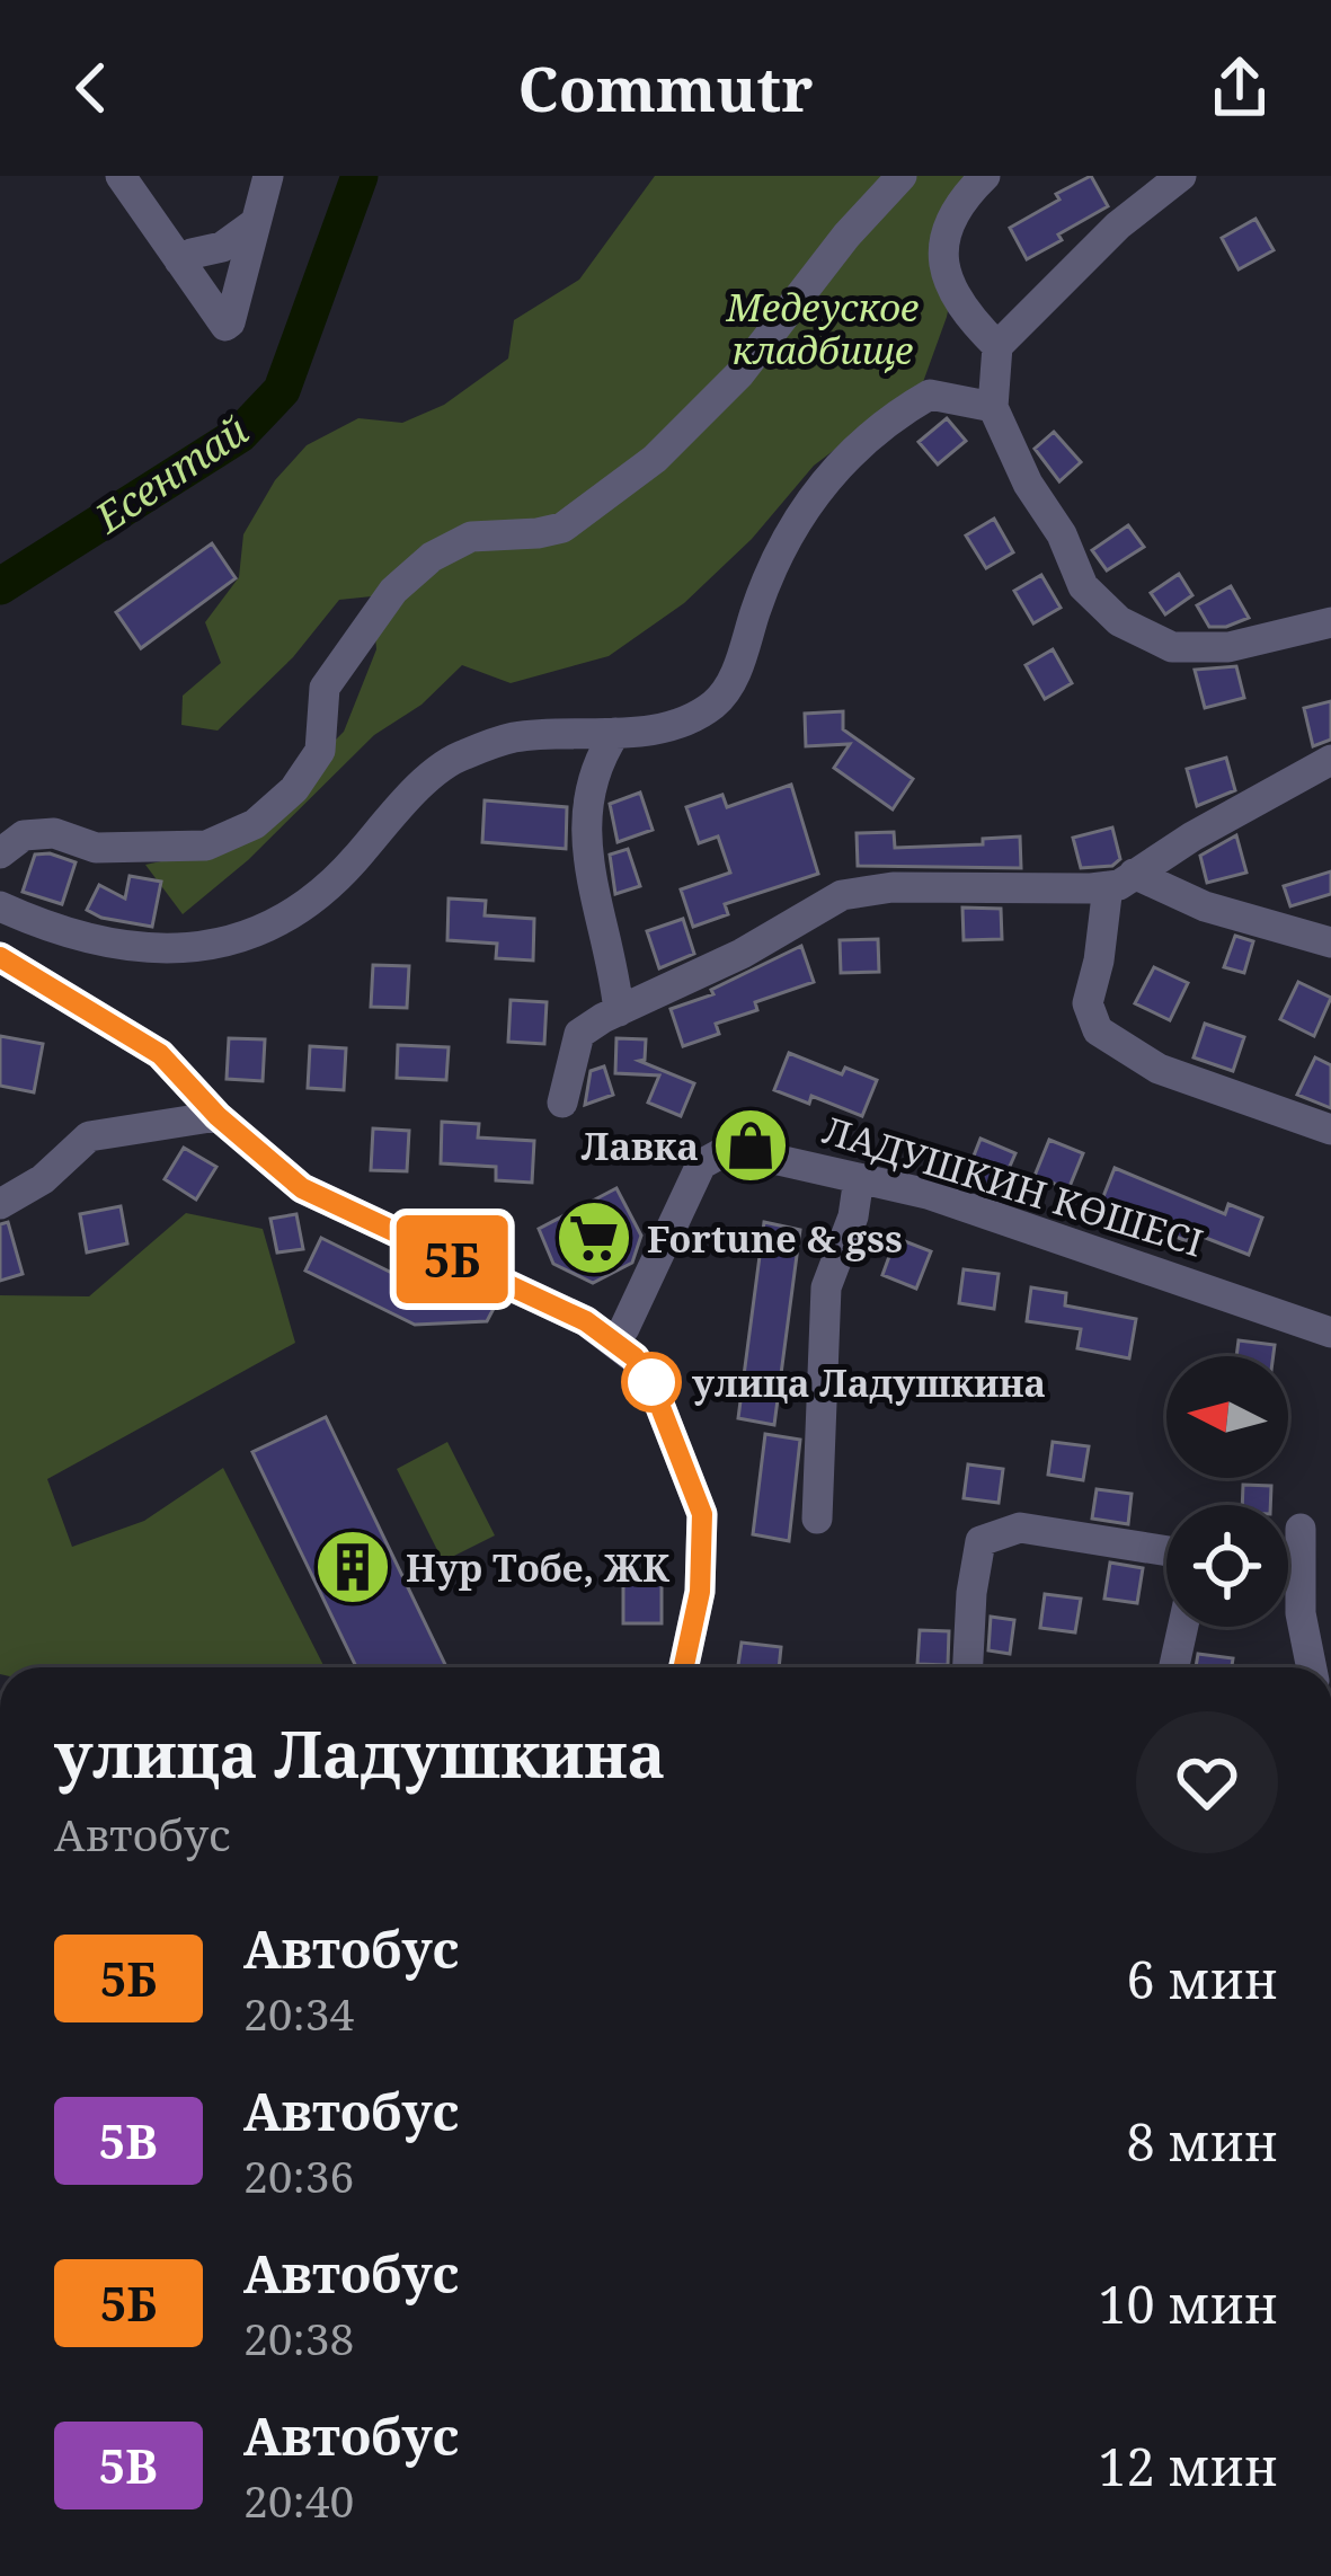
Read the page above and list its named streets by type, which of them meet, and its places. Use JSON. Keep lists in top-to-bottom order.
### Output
{
  "streets": {
    "street": ["ЛАДУШКИН КӨШЕСІ"]
  },
  "water": ["Есентай"],
  "parks": ["Медеуское кладбище"],
  "places": {
    "shop": ["Лавка"],
    "supermarket": ["Fortune & gss"],
    "other": ["улица Ладушкина"],
    "building": ["Нур Тобе, ЖК"]
  },
  "lines": ["bus line 5Б"],
  "north": "left",
  "page": {
    "header": "Commutr",
    "on_map": "5Б",
    "heading": ["улица Ладушкина", "Автобус"],
    "list": [
      {
        "mark": "5Б",
        "name": "Автобус",
        "note": "20:34",
        "value": "6 мин"
      },
      {
        "mark": "5В",
        "name": "Автобус",
        "note": "20:36",
        "value": "8 мин"
      },
      {
        "mark": "5Б",
        "name": "Автобус",
        "note": "20:38",
        "value": "10 мин"
      },
      {
        "mark": "5В",
        "name": "Автобус",
        "note": "20:40",
        "value": "12 мин"
      }
    ]
  }
}
